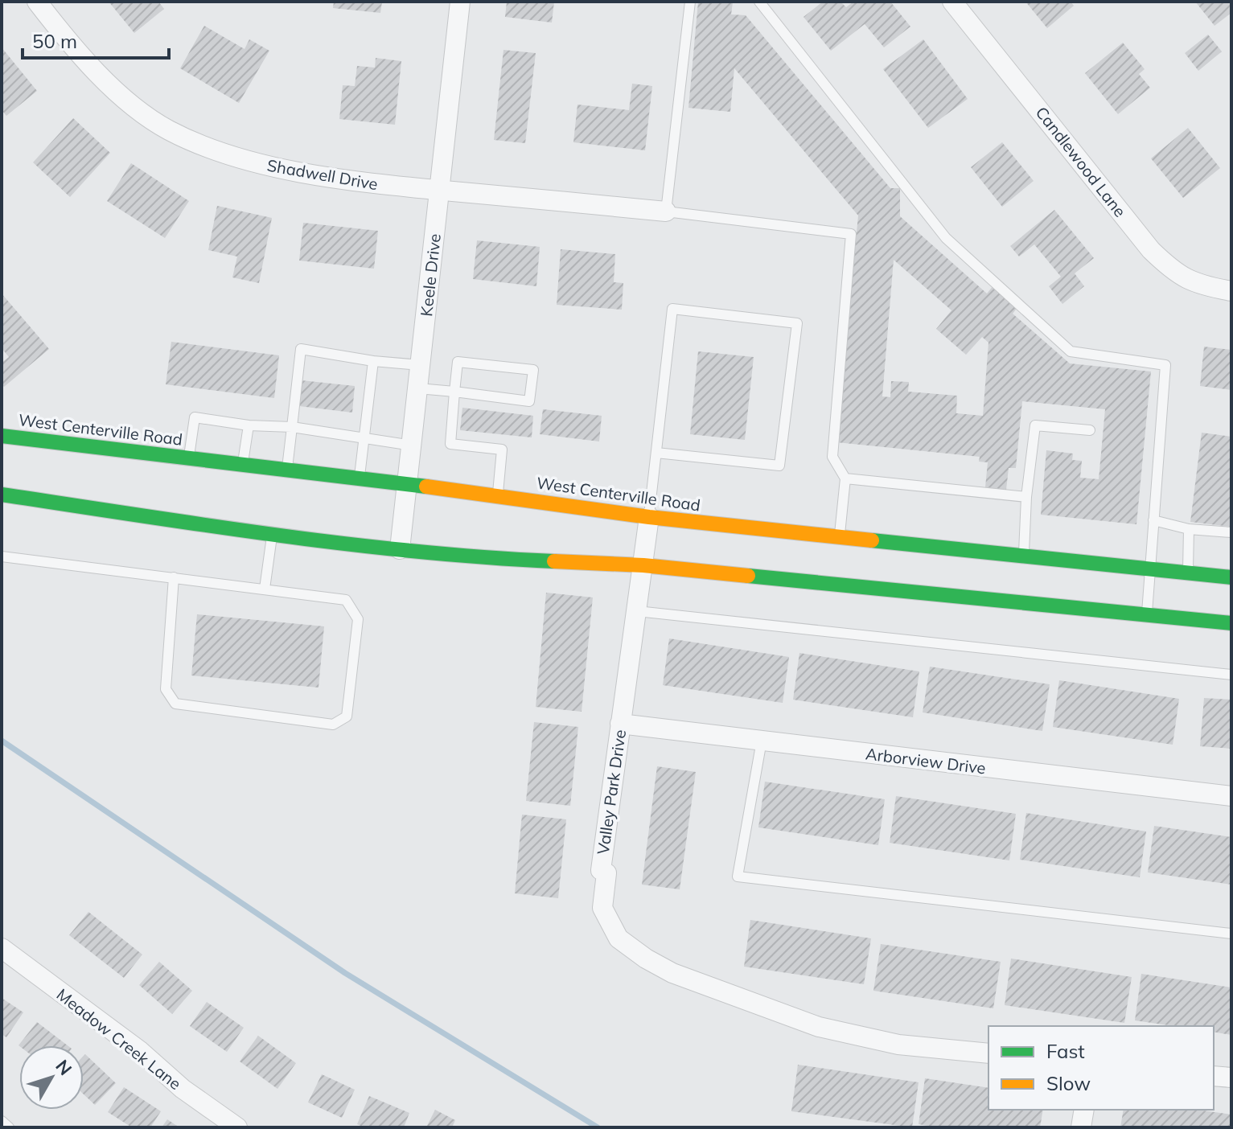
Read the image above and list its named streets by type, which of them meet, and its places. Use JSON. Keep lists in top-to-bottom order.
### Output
{
  "streets": {
    "main road": ["West Centerville Road"],
    "street": [
      "Candlewood Lane",
      "Shadwell Drive",
      "Keele Drive",
      "Arborview Drive",
      "Valley Park Drive",
      "Meadow Creek Lane"
    ]
  },
  "crossings": [
    ["Shadwell Drive", "Keele Drive"],
    ["Keele Drive", "West Centerville Road"],
    ["West Centerville Road", "Valley Park Drive"],
    ["Arborview Drive", "Valley Park Drive"]
  ],
  "legend": ["Fast", "Slow"],
  "scale_bar": "50 m",
  "north": "top right"
}
